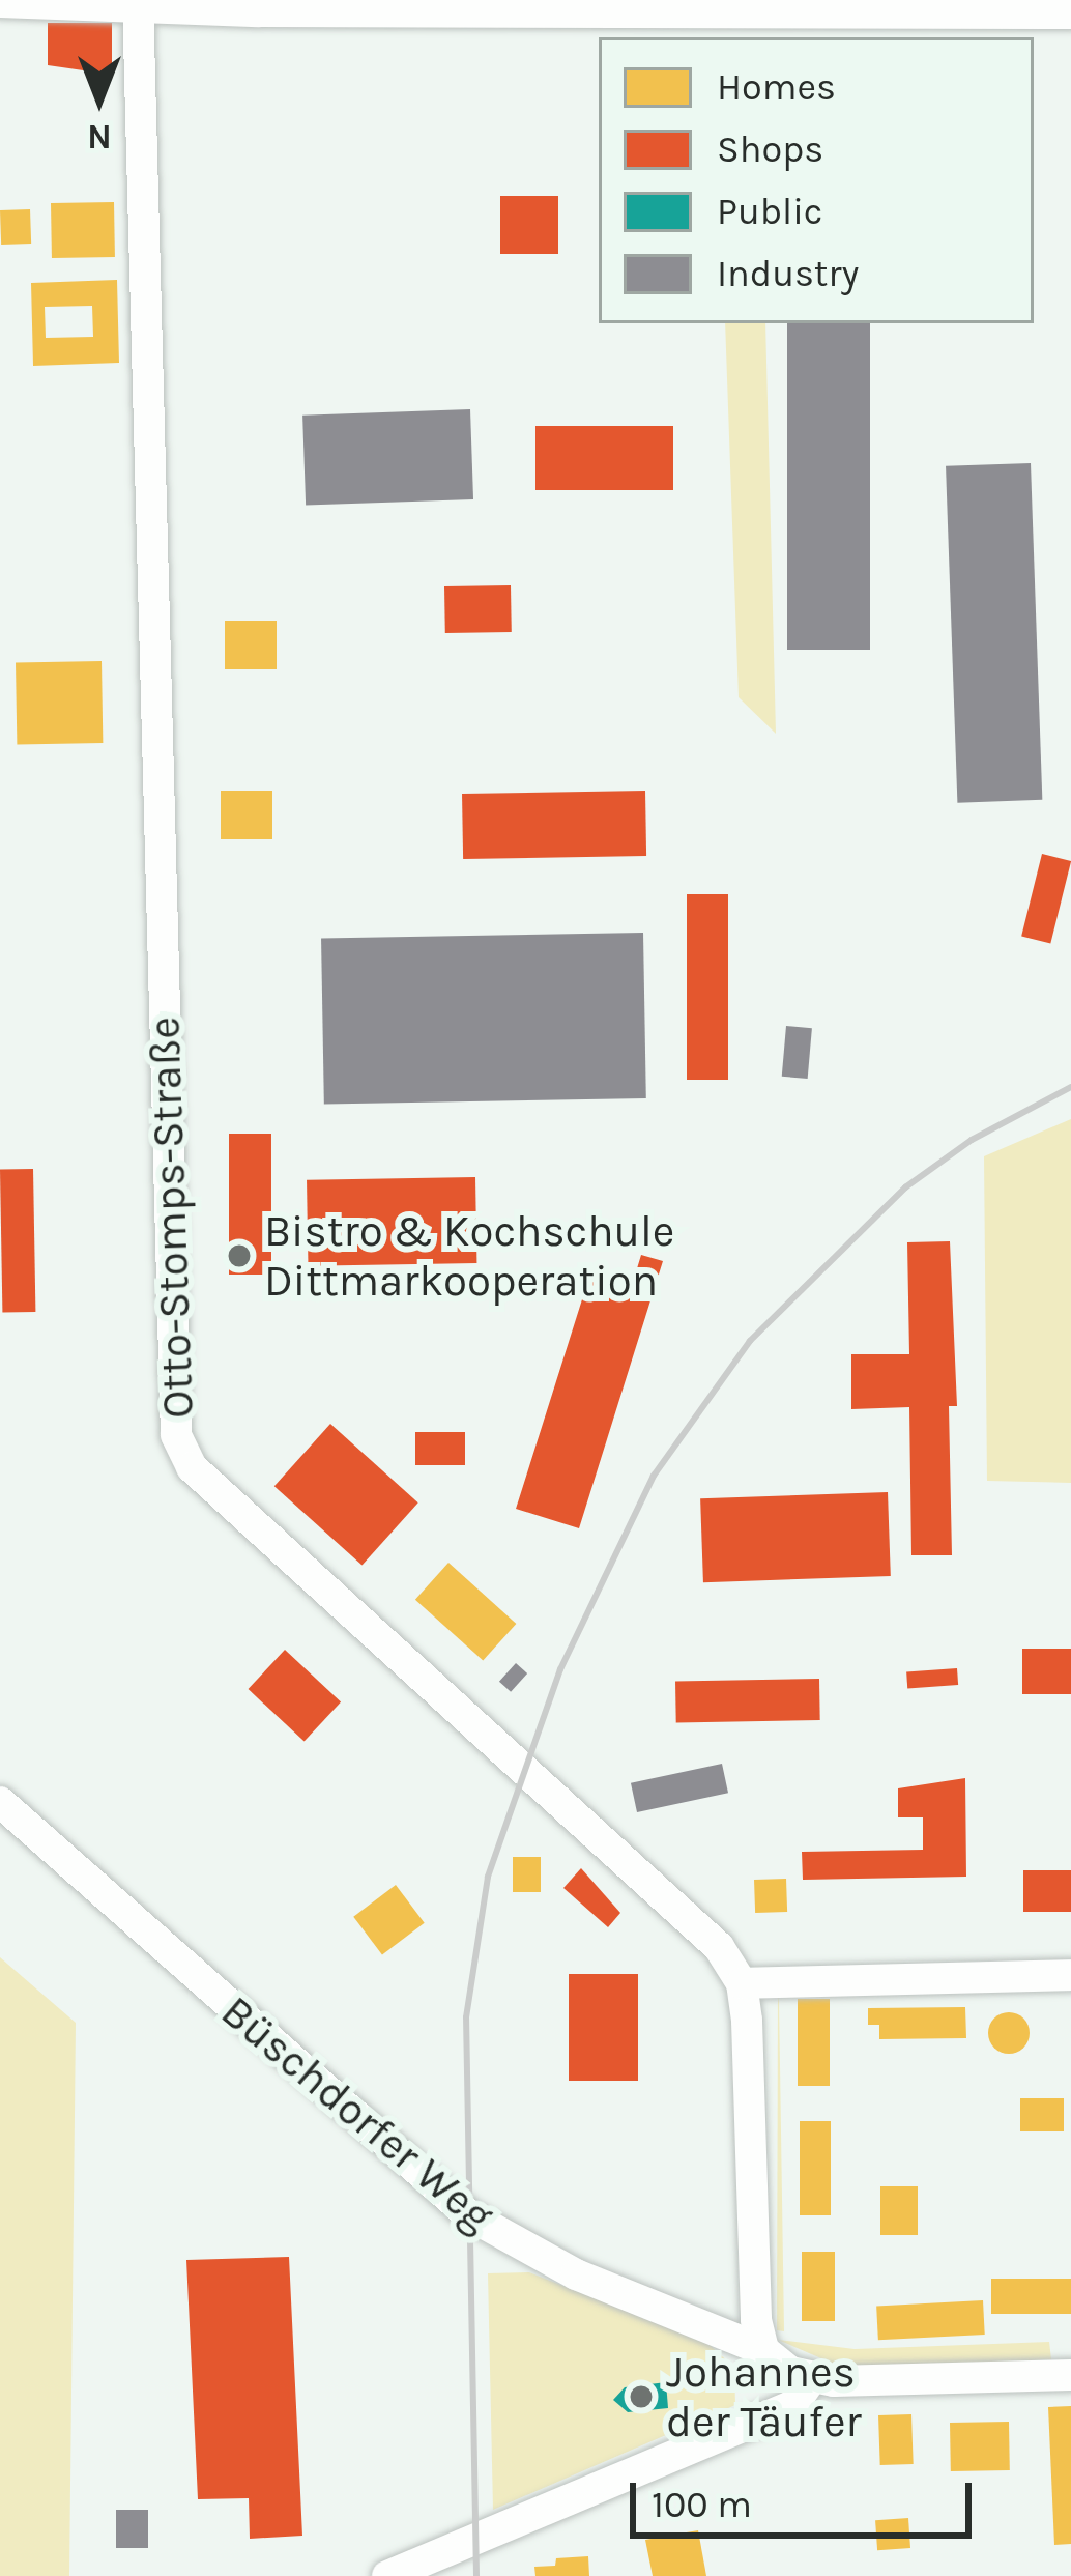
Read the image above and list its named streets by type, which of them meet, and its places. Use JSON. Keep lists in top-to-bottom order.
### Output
{
  "streets": {
    "street": ["Otto-Stomps-Straße", "Büschdorfer Weg"]
  },
  "places": ["Bistro & Kochschule Dittmarkooperation", "Johannes der Täufer"],
  "legend": [
    "Homes",
    "Shops",
    "Public",
    "Industry"
  ],
  "scale_bar": "100 m",
  "north": "bottom"
}
